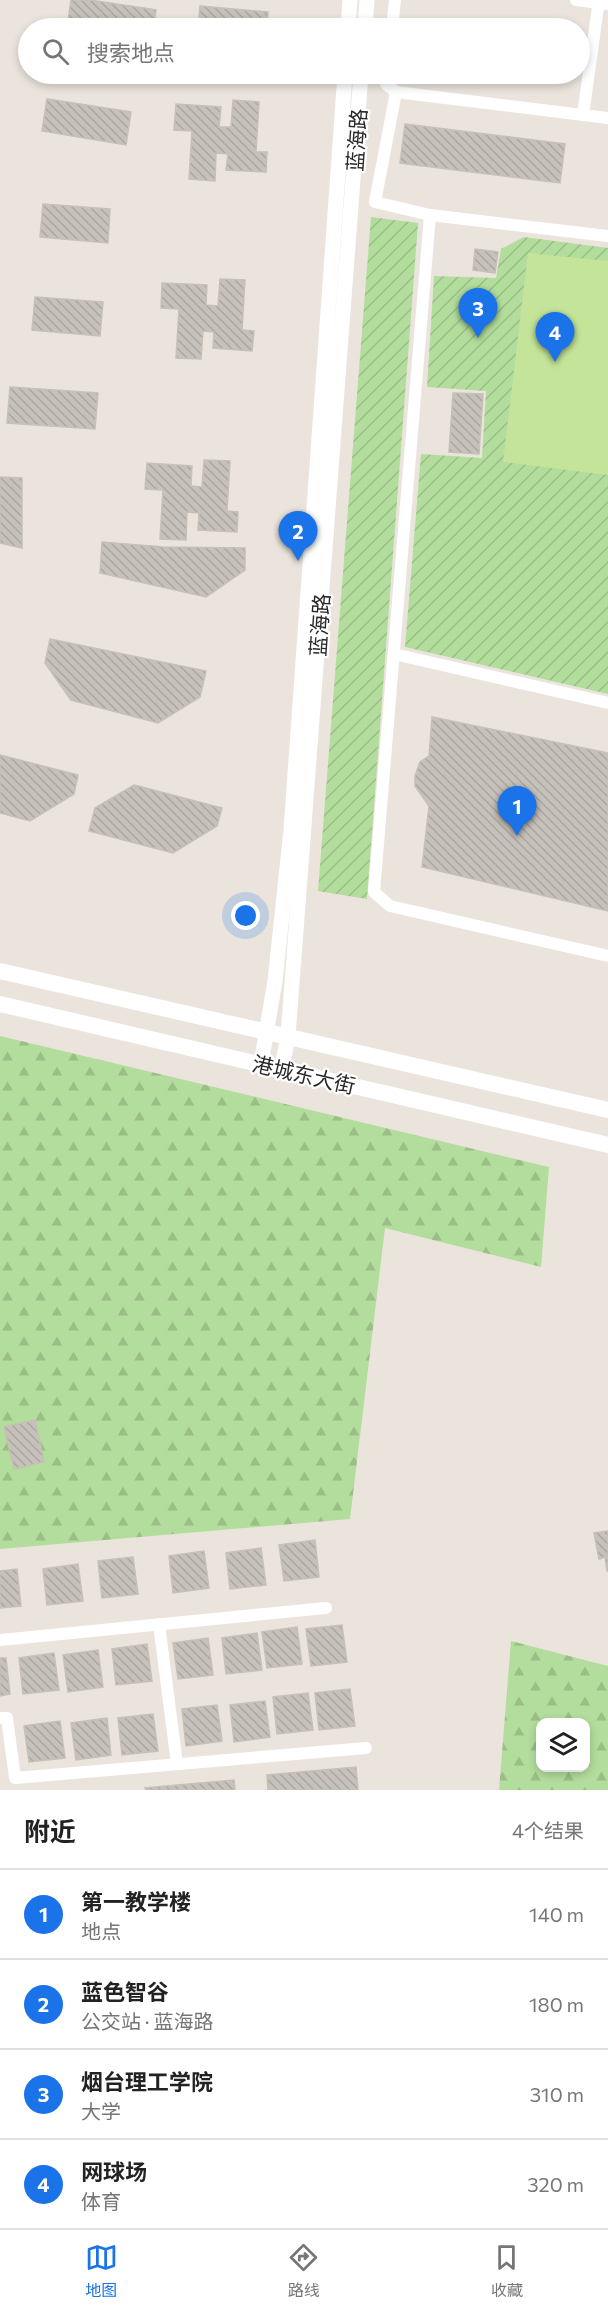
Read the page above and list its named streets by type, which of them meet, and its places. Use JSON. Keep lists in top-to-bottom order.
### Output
{
  "streets": {
    "main road": ["港城东大街"],
    "street": ["蓝海路"]
  },
  "crossings": [
    ["蓝海路", "港城东大街"]
  ],
  "page": {
    "search": "搜索地点",
    "pins": [
      "3",
      "4",
      "2",
      "1"
    ],
    "heading": ["附近", "4个结果"],
    "list": [
      {
        "mark": "1",
        "name": "第一教学楼",
        "note": "地点",
        "value": "140 m"
      },
      {
        "mark": "2",
        "name": "蓝色智谷",
        "note": "公交站 · 蓝海路",
        "value": "180 m"
      },
      {
        "mark": "3",
        "name": "烟台理工学院",
        "note": "大学",
        "value": "310 m"
      },
      {
        "mark": "4",
        "name": "网球场",
        "note": "体育",
        "value": "320 m"
      }
    ],
    "nav": ["地图", "路线", "收藏"]
  }
}
